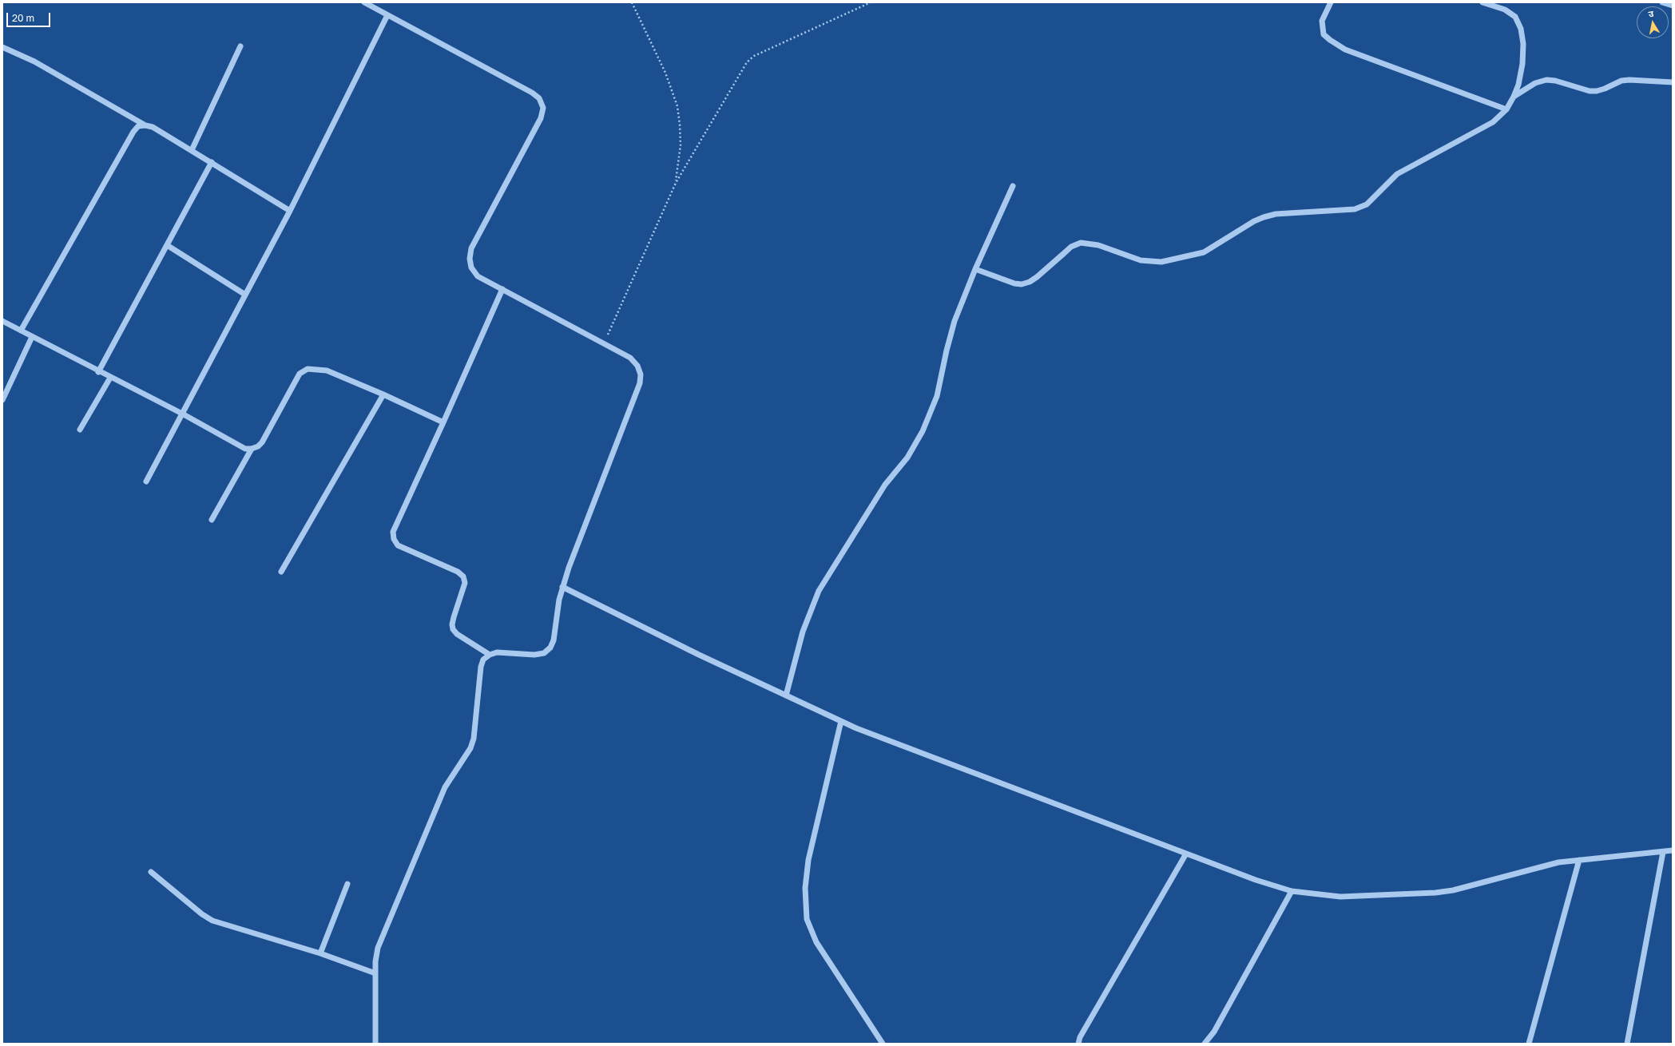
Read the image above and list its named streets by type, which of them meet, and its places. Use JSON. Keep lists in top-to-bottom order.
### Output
{
  "scale_bar": "20 m",
  "north": "top"
}
